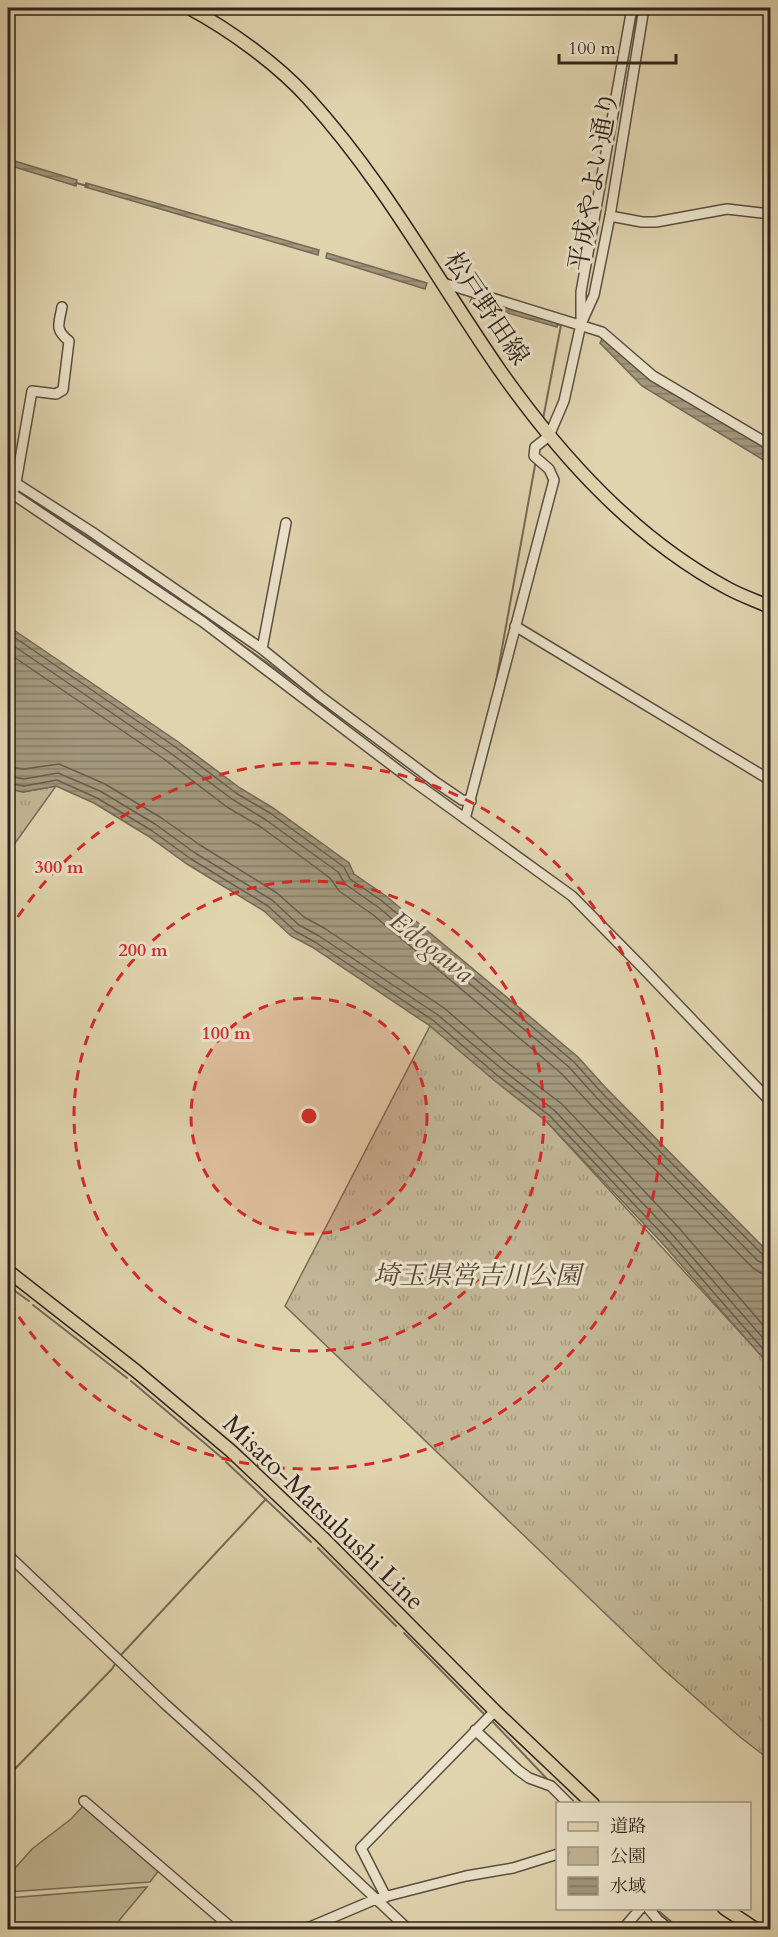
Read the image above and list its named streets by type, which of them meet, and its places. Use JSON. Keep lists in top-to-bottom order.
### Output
{
  "streets": {
    "main road": ["松戸野田線", "Misato-Matsubushi Line"],
    "street": ["平成やよい通り"]
  },
  "crossings": [
    ["平成やよい通り", "松戸野田線"]
  ],
  "water": ["Edogawa"],
  "parks": ["埼玉県営吉川公園"],
  "legend": ["道路", "公園", "水域"],
  "scale_bar": "100 m",
  "rings": ["300 m", "200 m", "100 m"]
}
